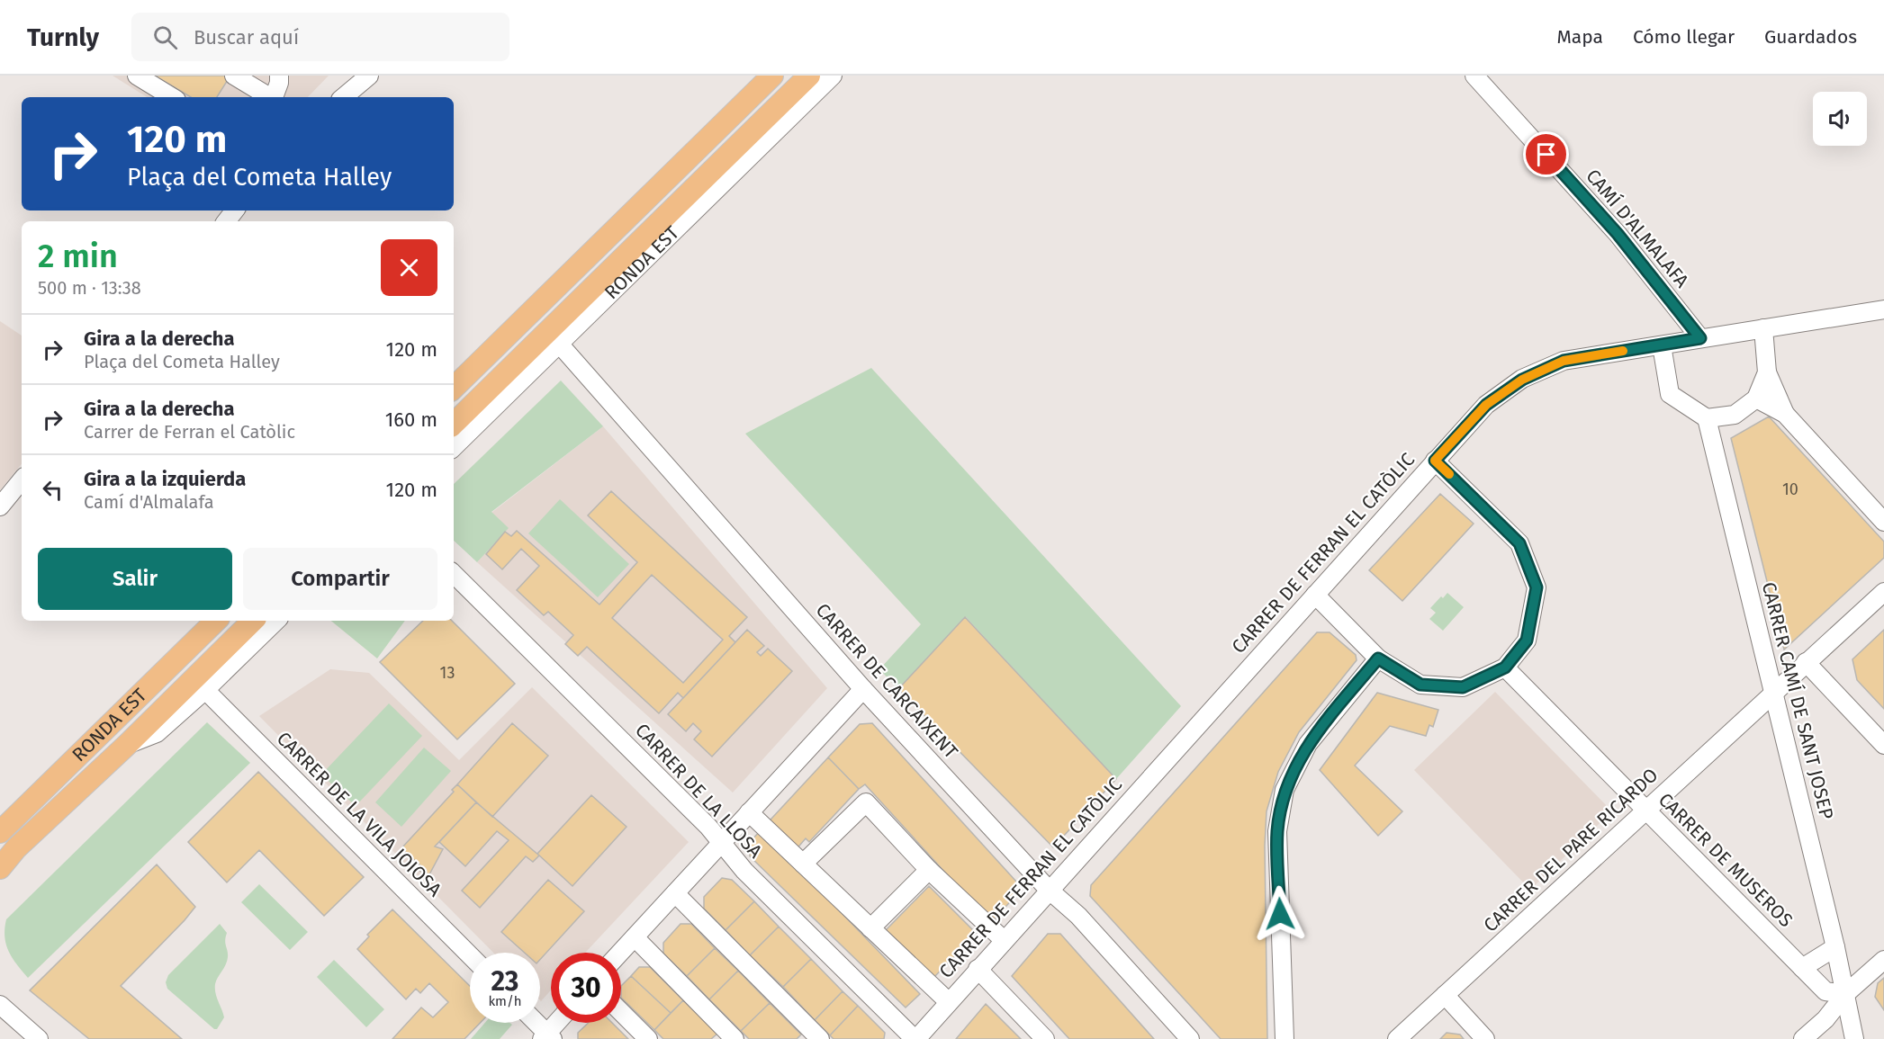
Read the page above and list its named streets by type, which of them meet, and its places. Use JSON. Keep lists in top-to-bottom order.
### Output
{
  "streets": {
    "main road": ["RONDA EST"],
    "street": [
      "CAMÍ D'ALMALAFA",
      "CARRER DE FERRAN EL CATÒLIC",
      "CARRER DE CARCAIXENT",
      "CARRER CAMÍ DE SANT JOSEP",
      "CARRER DE LA LLOSA",
      "CARRER DE LA VILA JOIOSA",
      "CARRER DEL PARE RICARDO",
      "CARRER DE MUSEROS"
    ]
  },
  "crossings": [
    ["CAMÍ D'ALMALAFA", "CARRER DE FERRAN EL CATÒLIC"],
    ["RONDA EST", "CARRER DE CARCAIXENT"],
    ["RONDA EST", "CARRER DE LA VILA JOIOSA"],
    ["CARRER DE FERRAN EL CATÒLIC", "CARRER DE CARCAIXENT"],
    ["CARRER DE FERRAN EL CATÒLIC", "CARRER DE LA LLOSA"],
    ["CARRER CAMÍ DE SANT JOSEP", "CARRER DEL PARE RICARDO"],
    ["CARRER CAMÍ DE SANT JOSEP", "CARRER DE MUSEROS"],
    ["CARRER DEL PARE RICARDO", "CARRER DE MUSEROS"]
  ],
  "house_numbers": ["10", "13"],
  "page": {
    "header": "Turnly",
    "search": "Buscar aquí",
    "nav": ["Mapa", "Cómo llegar", "Guardados"],
    "turn": ["120 m", "Plaça del Cometa Halley"],
    "heading": ["2 min", "500 m · 13:38"],
    "list": [
      {
        "name": "Gira a la derecha",
        "note": "Plaça del Cometa Halley",
        "value": "120 m"
      },
      {
        "name": "Gira a la derecha",
        "note": "Carrer de Ferran el Catòlic",
        "value": "160 m"
      },
      {
        "name": "Gira a la izquierda",
        "note": "Camí d'Almalafa",
        "value": "120 m"
      }
    ],
    "buttons": ["Salir", "Compartir"],
    "speed": "23 km/h",
    "limit": "30"
  }
}
